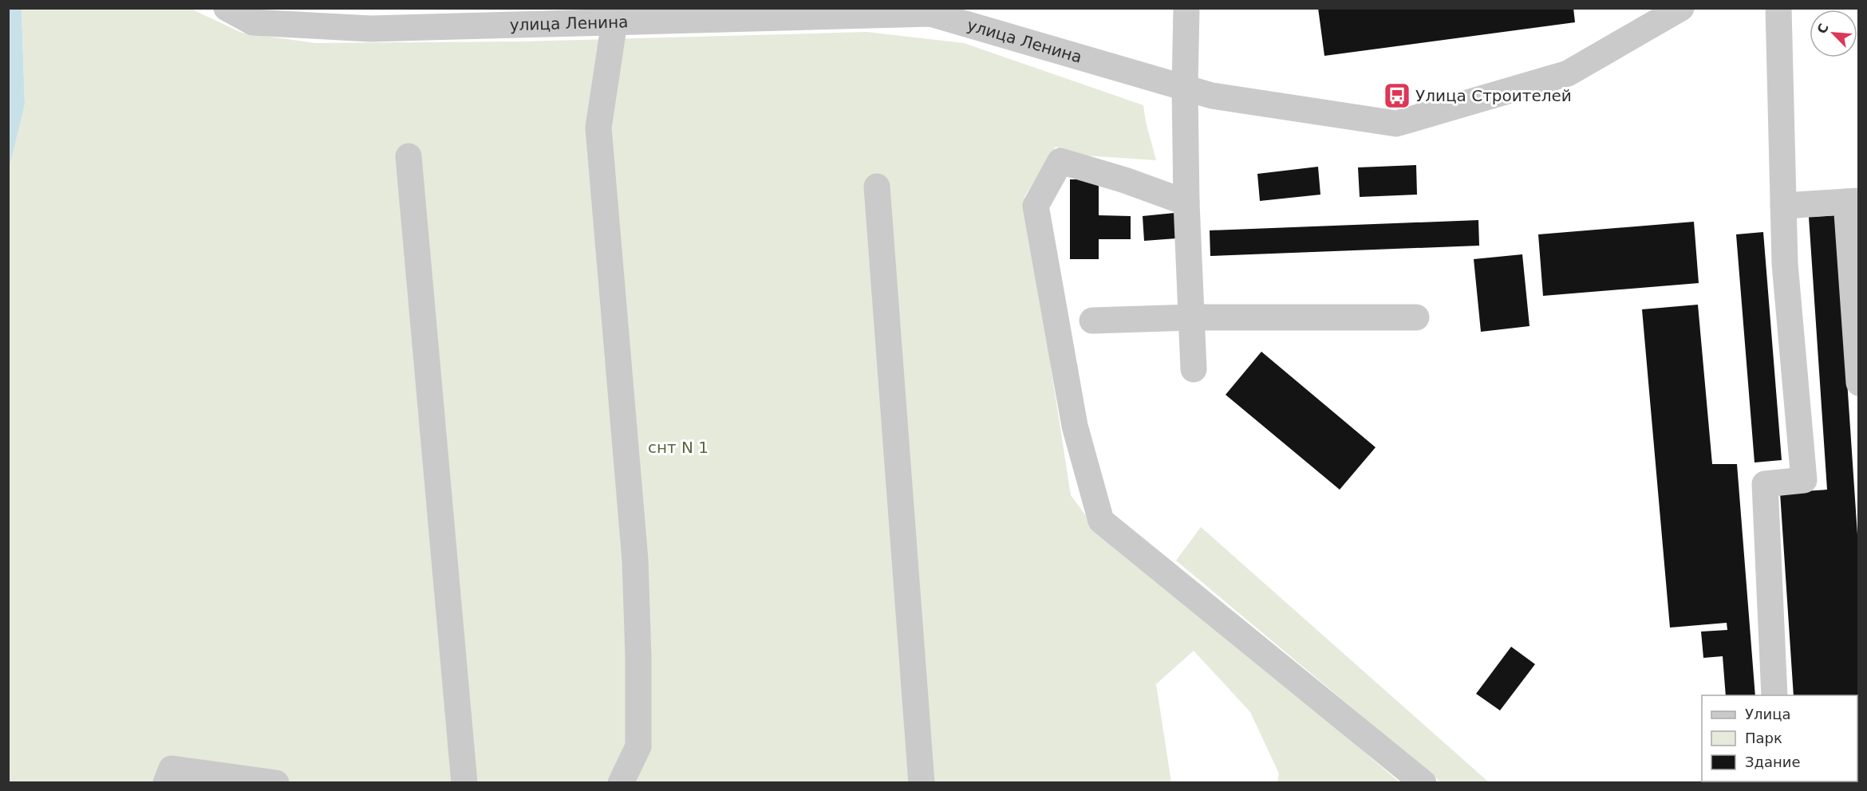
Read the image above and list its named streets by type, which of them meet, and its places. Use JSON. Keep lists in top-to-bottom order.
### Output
{
  "streets": {
    "street": ["улица Ленина"]
  },
  "parks": ["снт N 1"],
  "places": {
    "bus stop": ["Улица Строителей"]
  },
  "legend": ["Улица", "Парк", "Здание"],
  "north": "top left"
}
